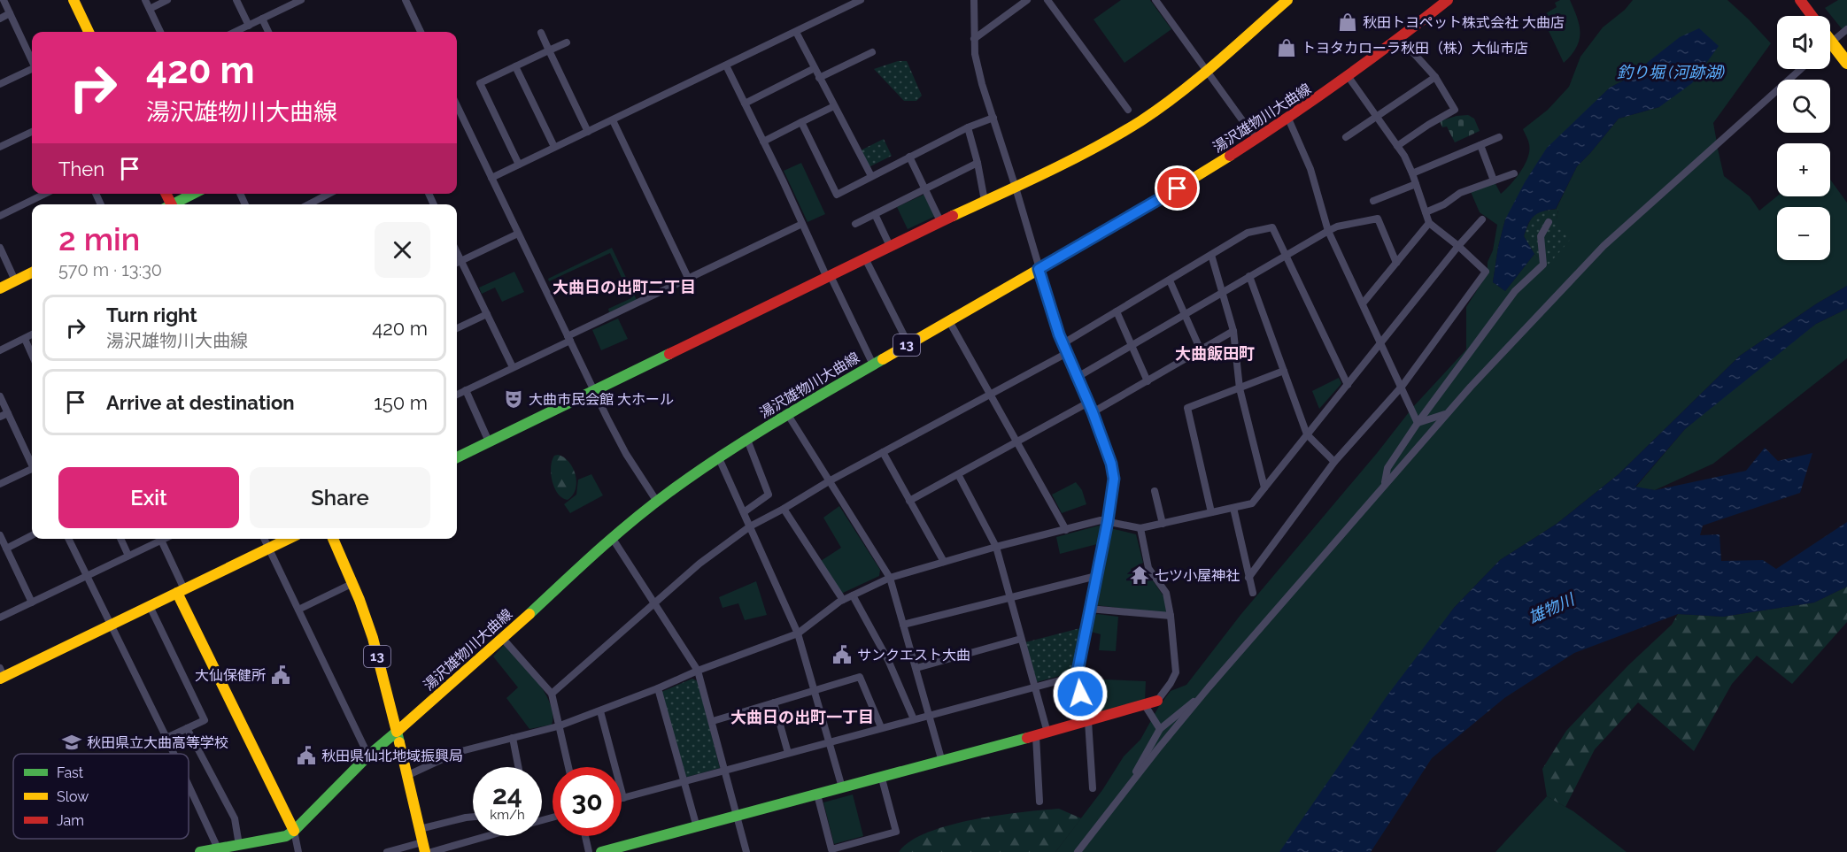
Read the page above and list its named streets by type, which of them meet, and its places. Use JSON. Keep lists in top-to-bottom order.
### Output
{
  "streets": {
    "main road": ["湯沢雄物川大曲線", "13"]
  },
  "crossings": [
    ["湯沢雄物川大曲線", "13"]
  ],
  "districts": ["大曲日の出町二丁目", "大曲飯田町", "大曲日の出町一丁目"],
  "water": ["釣り堀 (河跡湖)", "雄物川"],
  "places": {
    "shop": ["秋田トヨペット株式会社 大曲店", "トヨタカローラ秋田（株）大仙市店"],
    "theatre": ["大曲市民会館 大ホール"],
    "temple": ["七ツ小屋神社"],
    "public building": ["サンクエスト大曲", "大仙保健所", "秋田県仙北地域振興局"],
    "school or university": ["秋田県立大曲高等学校"]
  },
  "legend": ["Fast", "Slow", "Jam"],
  "page": {
    "map_buttons": ["+", "−"],
    "turn": ["420 m", "湯沢雄物川大曲線"],
    "then": "Then",
    "heading": ["2 min", "570 m · 13:30"],
    "list": [
      {
        "name": "Turn right",
        "note": "湯沢雄物川大曲線",
        "value": "420 m"
      },
      {
        "name": "Arrive at destination",
        "value": "150 m"
      }
    ],
    "buttons": ["Exit", "Share"],
    "speed": "24 km/h",
    "limit": "30"
  }
}
